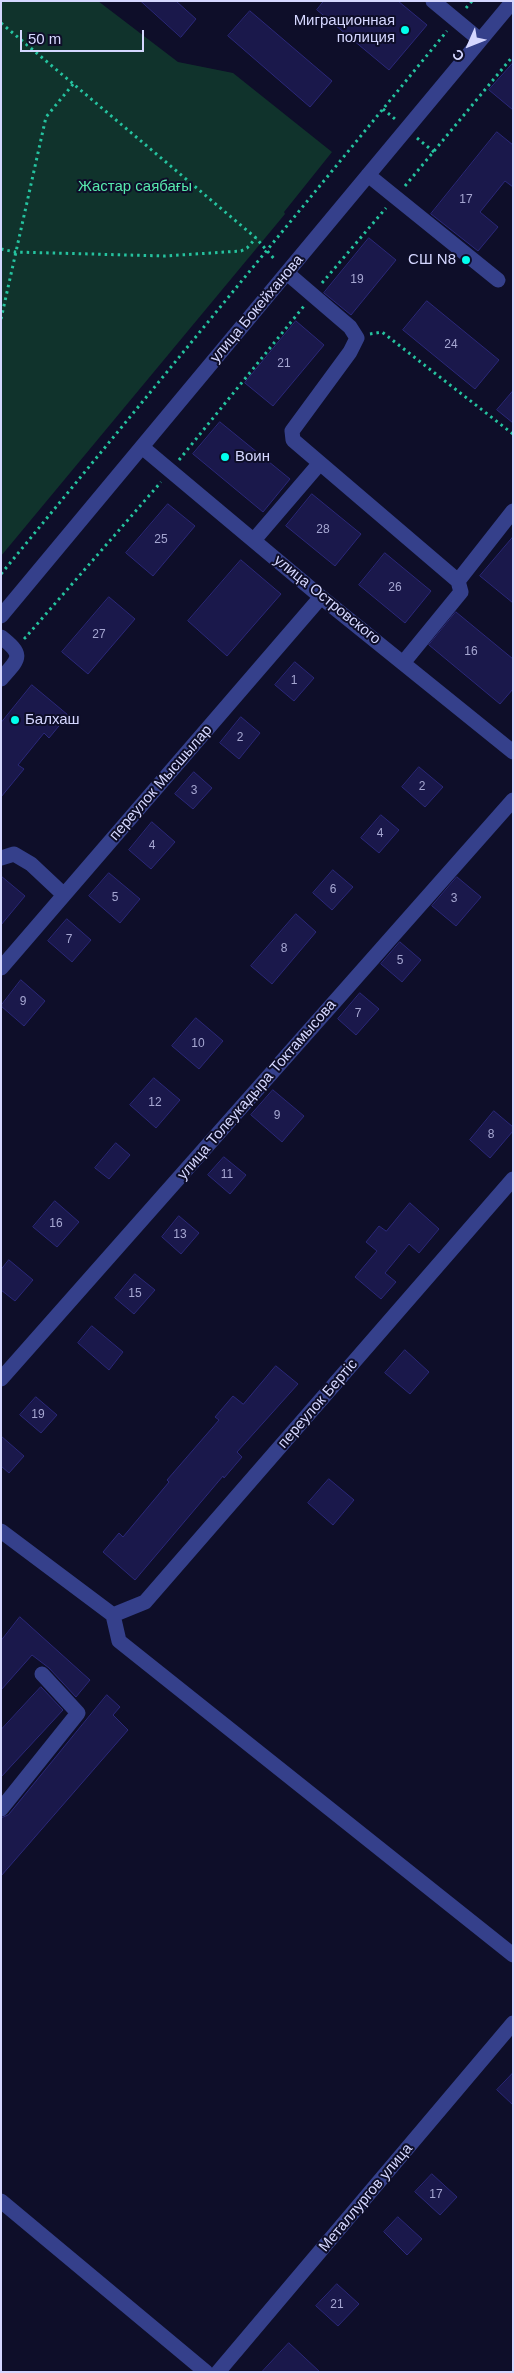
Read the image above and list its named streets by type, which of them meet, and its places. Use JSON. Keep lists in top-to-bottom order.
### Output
{
  "streets": {
    "street": [
      "улица Бокейханова",
      "улица Островского",
      "переулок Мысшылар",
      "улица Толеукадыра Токтамысова",
      "переулок Бертіс",
      "Металлургов улица"
    ]
  },
  "crossings": [
    ["улица Бокейханова", "улица Островского"],
    ["улица Островского", "переулок Мысшылар"]
  ],
  "parks": ["Жастар саябағы"],
  "places": [
    "Миграционная полиция",
    "СШ N8",
    "Воин",
    "Балхаш"
  ],
  "house_numbers": [
    "17",
    "19",
    "24",
    "21",
    "28",
    "25",
    "26",
    "27",
    "16",
    "1",
    "2",
    "2",
    "3",
    "4",
    "4",
    "6",
    "5",
    "3",
    "7",
    "8",
    "5",
    "9",
    "7",
    "10",
    "12",
    "9",
    "8",
    "11",
    "16",
    "13",
    "15",
    "19",
    "17",
    "21"
  ],
  "scale_bar": "50 m",
  "north": "bottom left"
}
